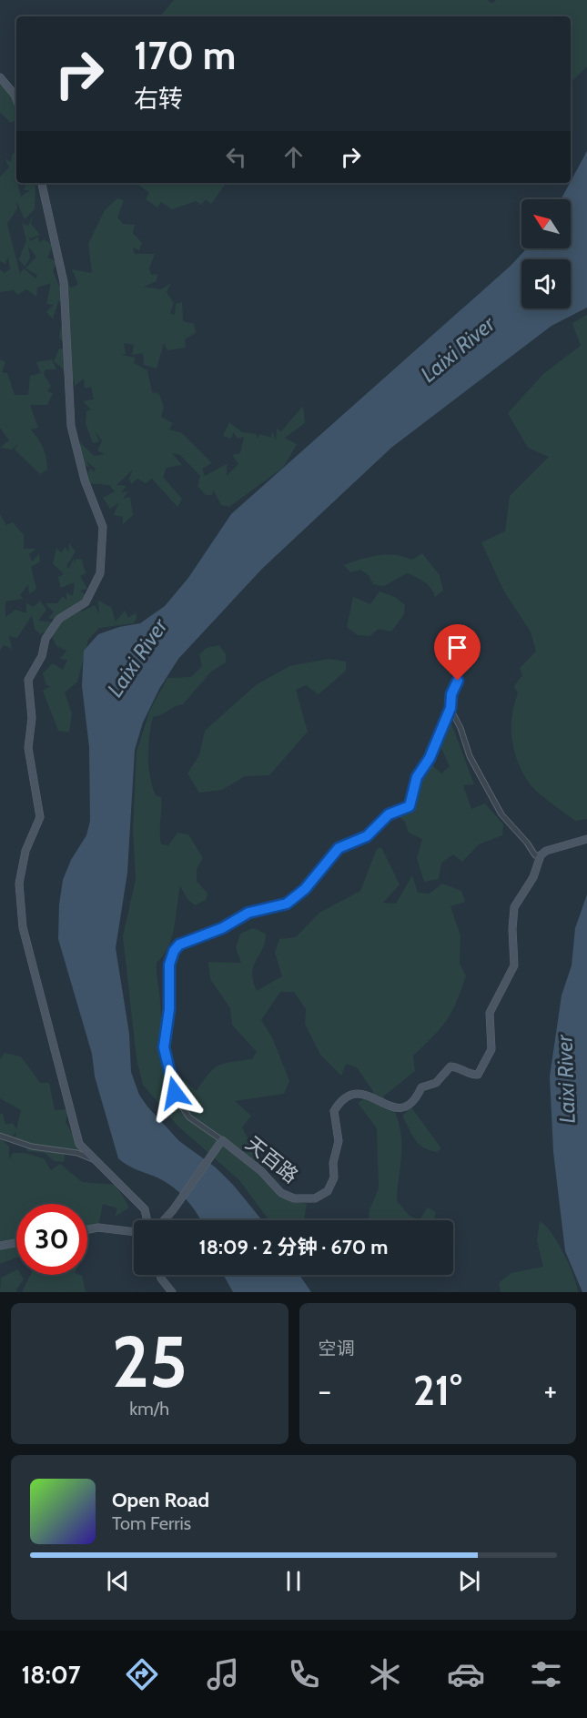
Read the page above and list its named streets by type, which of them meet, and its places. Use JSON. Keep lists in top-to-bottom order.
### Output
{
  "streets": {
    "street": ["天百路"]
  },
  "water": ["Laixi River"],
  "north": "top left",
  "page": {
    "turn": ["170 m", "右转"],
    "limit": "30",
    "trip": "18:09 · 2 分钟 · 670 m",
    "tile": [
      ["25", "km/h"],
      "空调"
    ],
    "heat": ["−", "21°", "+"],
    "song": ["Open Road", "Tom Ferris"],
    "tabs": "18:07"
  }
}
